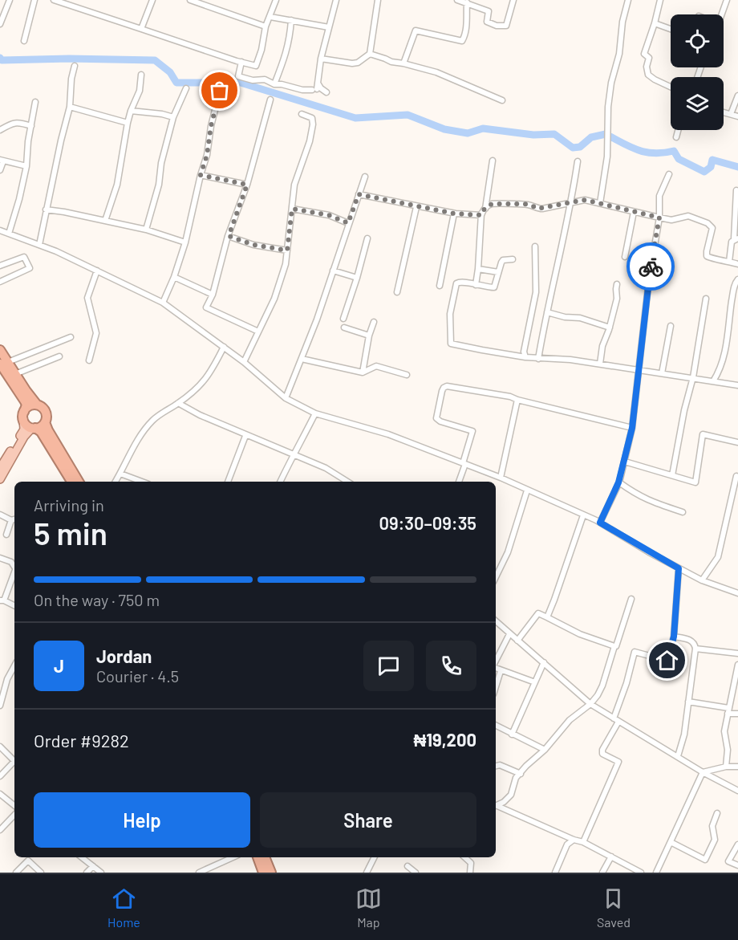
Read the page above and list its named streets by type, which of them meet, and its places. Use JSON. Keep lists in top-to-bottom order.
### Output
{
  "page": {
    "heading": ["5 min", "Arriving in", "09:30–09:35"],
    "panel": [
      "Jordan",
      "Courier · 4.5",
      "Order #9282",
      "₦19,200"
    ],
    "bar": "On the way · 750 m",
    "round": "J",
    "buttons": ["Help", "Share"],
    "tabs": ["Home", "Map", "Saved"]
  }
}
